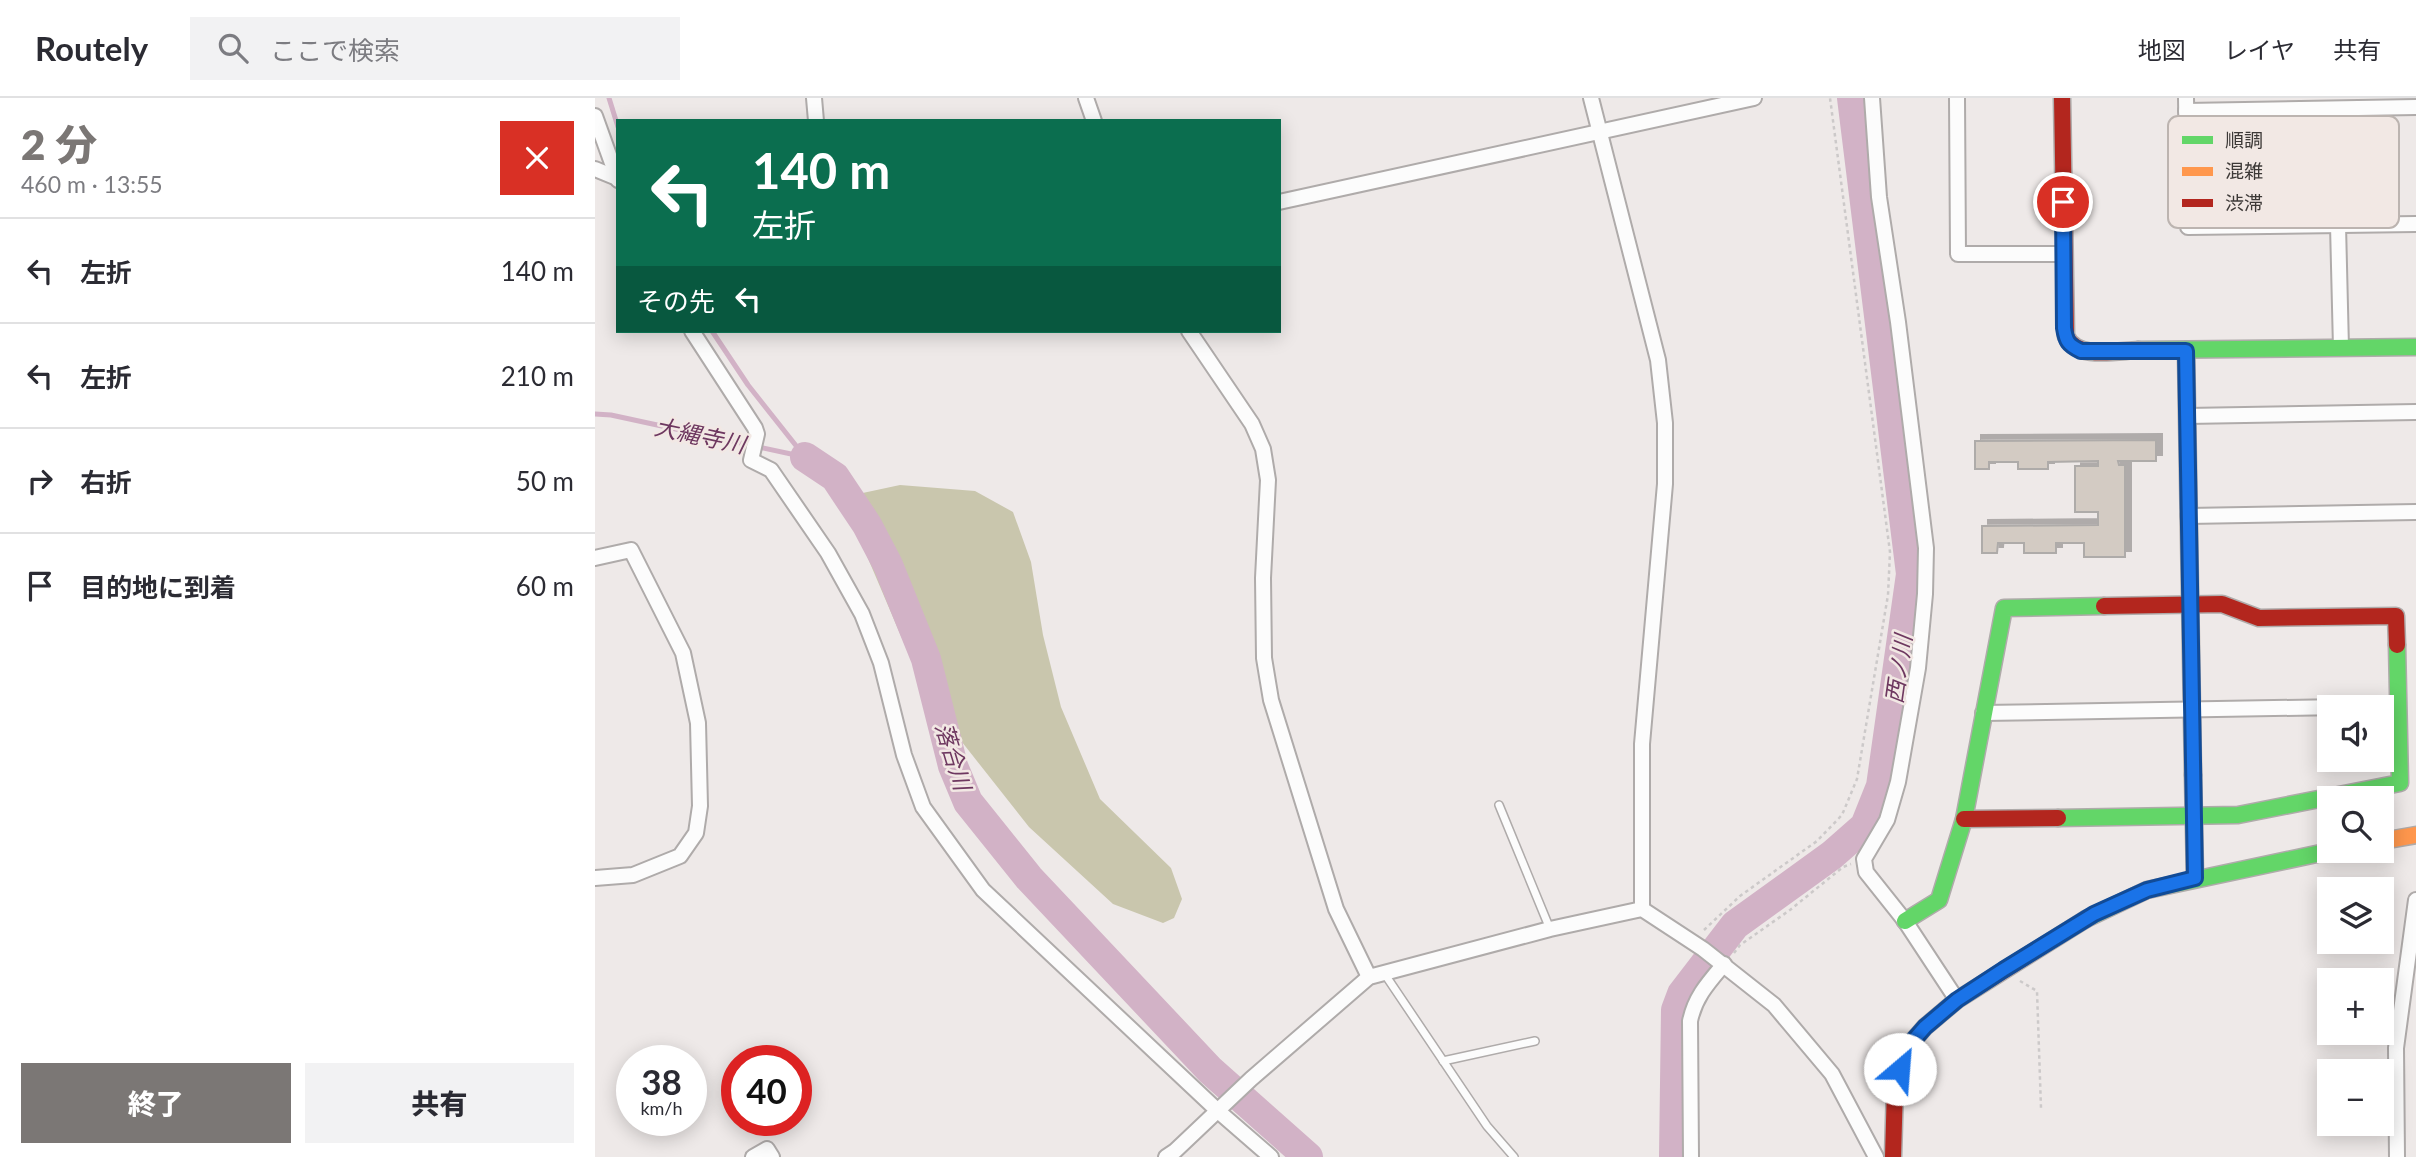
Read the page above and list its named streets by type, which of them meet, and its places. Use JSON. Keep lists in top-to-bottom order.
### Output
{
  "water": ["大縄寺川", "西ノ川", "落合川"],
  "legend": ["順調", "混雑", "渋滞"],
  "page": {
    "header": "Routely",
    "search": "ここで検索",
    "nav": ["地図", "レイヤ", "共有"],
    "heading": ["2 分", "460 m · 13:55"],
    "turn": ["140 m", "左折"],
    "list": [
      {
        "name": "左折",
        "value": "140 m"
      },
      {
        "name": "左折",
        "value": "210 m"
      },
      {
        "name": "右折",
        "value": "50 m"
      },
      {
        "name": "目的地に到着",
        "value": "60 m"
      }
    ],
    "then": "その先",
    "map_buttons": ["+", "−"],
    "speed": "38 km/h",
    "limit": "40",
    "buttons": ["終了", "共有"]
  }
}
